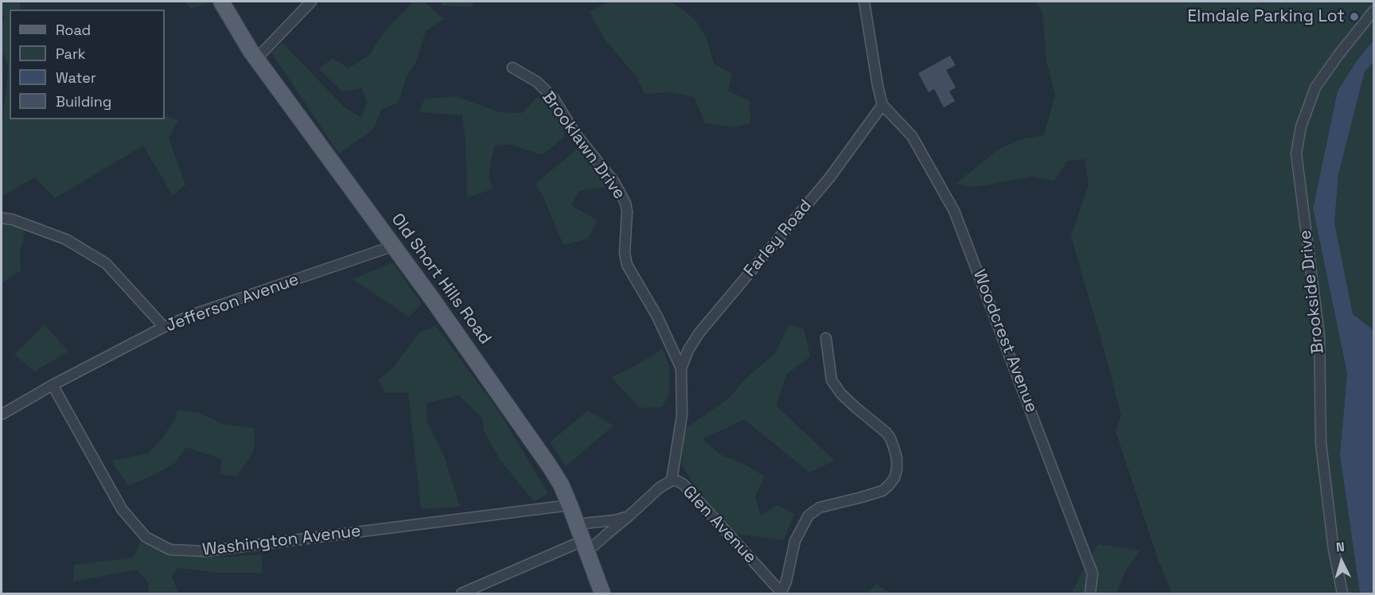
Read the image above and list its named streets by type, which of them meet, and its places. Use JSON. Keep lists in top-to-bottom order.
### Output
{
  "streets": {
    "main road": ["Old Short Hills Road"],
    "street": [
      "Brooklawn Drive",
      "Farley Road",
      "Brookside Drive",
      "Jefferson Avenue",
      "Woodcrest Avenue",
      "Glen Avenue",
      "Washington Avenue"
    ]
  },
  "crossings": [
    ["Brooklawn Drive", "Farley Road"],
    ["Farley Road", "Woodcrest Avenue"],
    ["Farley Road", "Glen Avenue"],
    ["Old Short Hills Road", "Jefferson Avenue"],
    ["Old Short Hills Road", "Glen Avenue"],
    ["Old Short Hills Road", "Washington Avenue"],
    ["Jefferson Avenue", "Washington Avenue"]
  ],
  "places": ["Elmdale Parking Lot"],
  "legend": [
    "Road",
    "Park",
    "Water",
    "Building"
  ],
  "north": "top"
}
